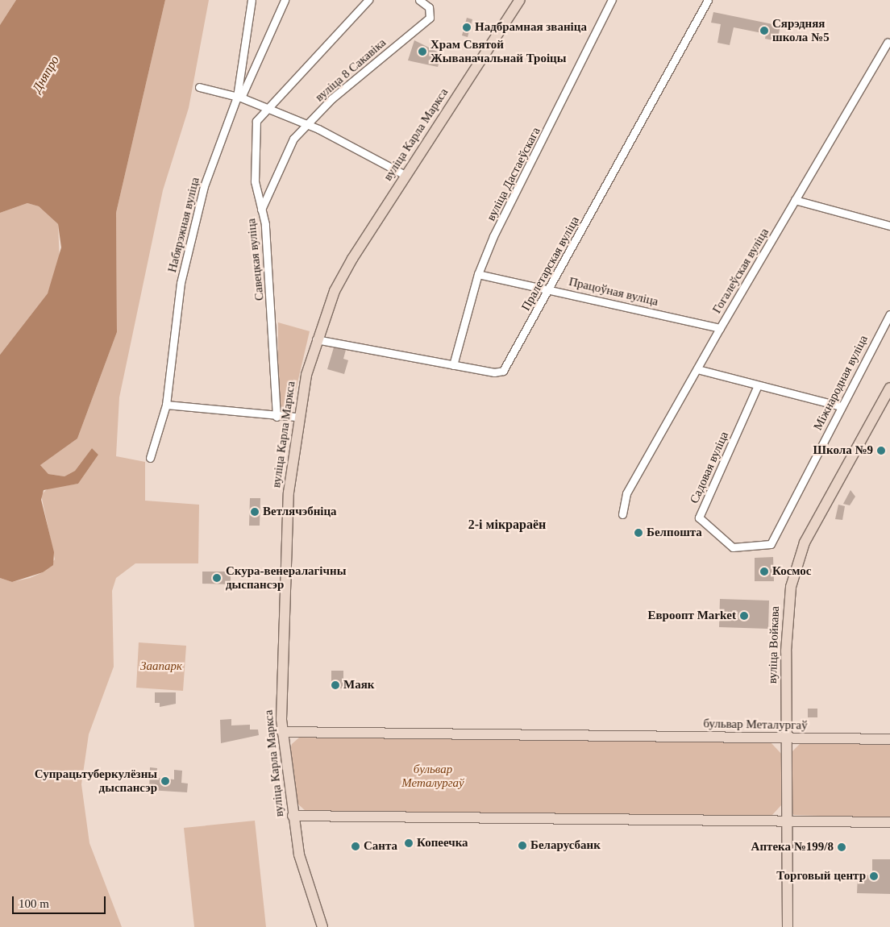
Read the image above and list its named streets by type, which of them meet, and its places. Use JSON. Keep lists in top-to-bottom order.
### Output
{
  "streets": {
    "main road": ["вуліца Карла Маркса", "вуліца Войкава", "бульвар Металургаў"],
    "street": [
      "вуліца 8 Сакавіка",
      "вуліца Дастаеўскага",
      "Набярэжная вуліца",
      "Савецкая вуліца",
      "Пралетарская вуліца",
      "Гогалеўская вуліца",
      "Працоўная вуліца",
      "Міжнародная вуліца",
      "Садовая вуліца"
    ]
  },
  "crossings": [
    ["вуліца 8 Сакавіка", "Савецкая вуліца"],
    ["вуліца Карла Маркса", "Пралетарская вуліца"],
    ["вуліца Карла Маркса", "бульвар Металургаў"],
    ["вуліца Дастаеўскага", "Пралетарская вуліца"],
    ["вуліца Дастаеўскага", "Працоўная вуліца"],
    ["Пралетарская вуліца", "Працоўная вуліца"],
    ["Гогалеўская вуліца", "Працоўная вуліца"],
    ["Міжнародная вуліца", "Садовая вуліца"],
    ["вуліца Войкава", "бульвар Металургаў"]
  ],
  "districts": ["2-і мікрараён"],
  "water": ["Дняпро"],
  "parks": ["Заапарк", "бульвар Металургаў"],
  "places": [
    "Надбрамная званіца",
    "Сярэдняя школа №5",
    "Храм Святой Жываначальнай Троіцы",
    "Школа №9",
    "Ветлячэбніца",
    "Белпошта",
    "Космос",
    "Скура-венералагічны дыспансэр",
    "Евроопт Market",
    "Маяк",
    "Супрацьтуберкулёзны дыспансэр",
    "Копеечка",
    "Беларусбанк",
    "Санта",
    "Аптека №199/8",
    "Торговый центр"
  ],
  "scale_bar": "100 m"
}
